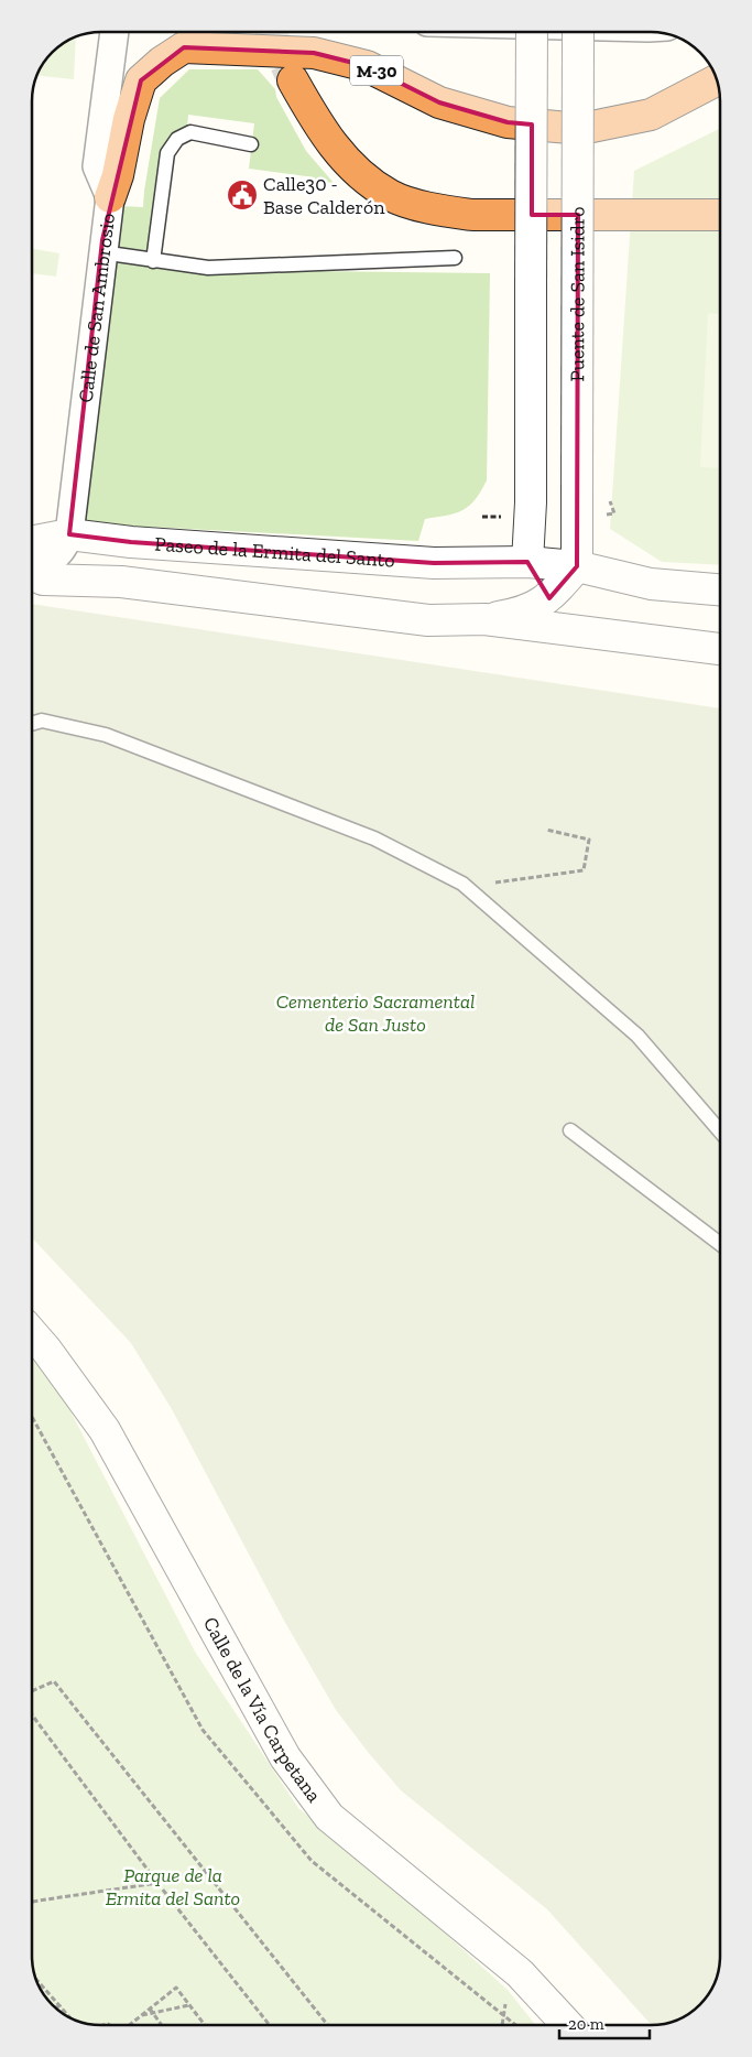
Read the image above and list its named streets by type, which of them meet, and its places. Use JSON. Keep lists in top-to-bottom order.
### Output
{
  "streets": {
    "highway": ["M-30"],
    "street": [
      "Puente de San Isidro",
      "Calle de San Ambrosio",
      "Paseo de la Ermita del Santo",
      "Calle de la Vía Carpetana"
    ]
  },
  "crossings": [
    ["M-30", "Calle de San Ambrosio"],
    ["Puente de San Isidro", "Paseo de la Ermita del Santo"],
    ["Calle de San Ambrosio", "Paseo de la Ermita del Santo"]
  ],
  "parks": ["Cementerio Sacramental de San Justo", "Parque de la Ermita del Santo"],
  "places": {
    "public building": ["Calle30 - Base Calderón"]
  },
  "scale_bar": "20 m"
}
